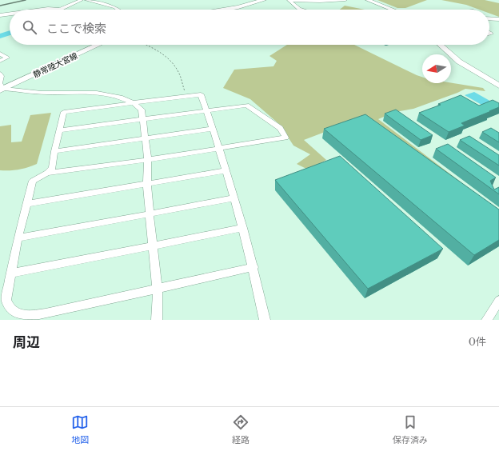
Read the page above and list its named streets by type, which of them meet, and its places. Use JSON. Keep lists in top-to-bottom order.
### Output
{
  "streets": {
    "main road": ["静常陸大宮線"]
  },
  "north": "left",
  "page": {
    "search": "ここで検索",
    "heading": ["周辺", "0件"],
    "nav": ["地図", "経路", "保存済み"]
  }
}
